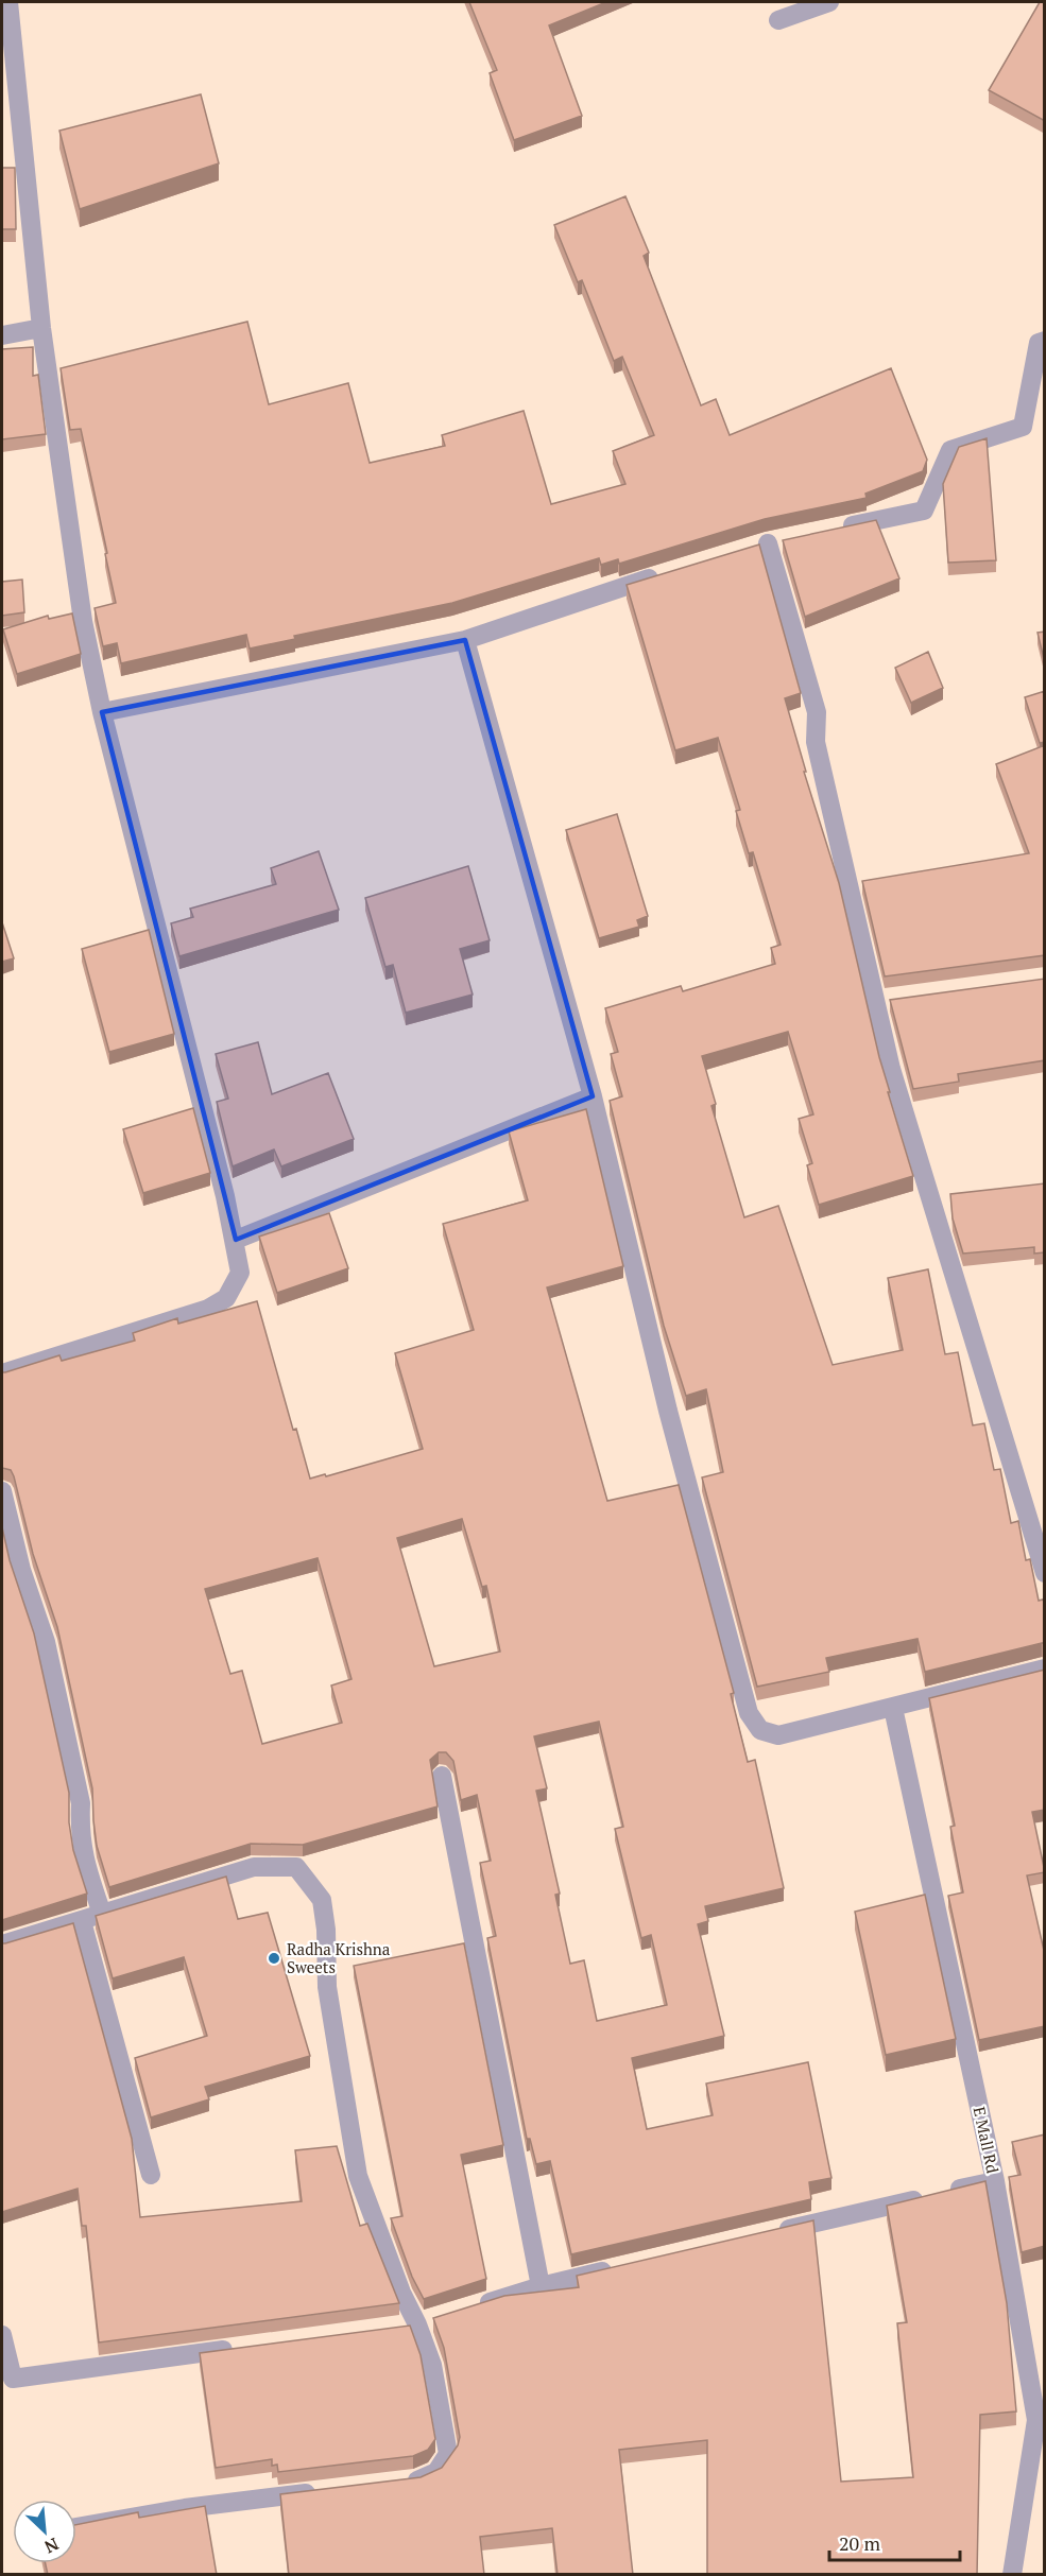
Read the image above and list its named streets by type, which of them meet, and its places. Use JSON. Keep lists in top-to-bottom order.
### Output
{
  "streets": {
    "street": ["E Mall Rd"]
  },
  "places": ["Radha Krishna Sweets"],
  "scale_bar": "20 m",
  "north": "bottom right"
}
